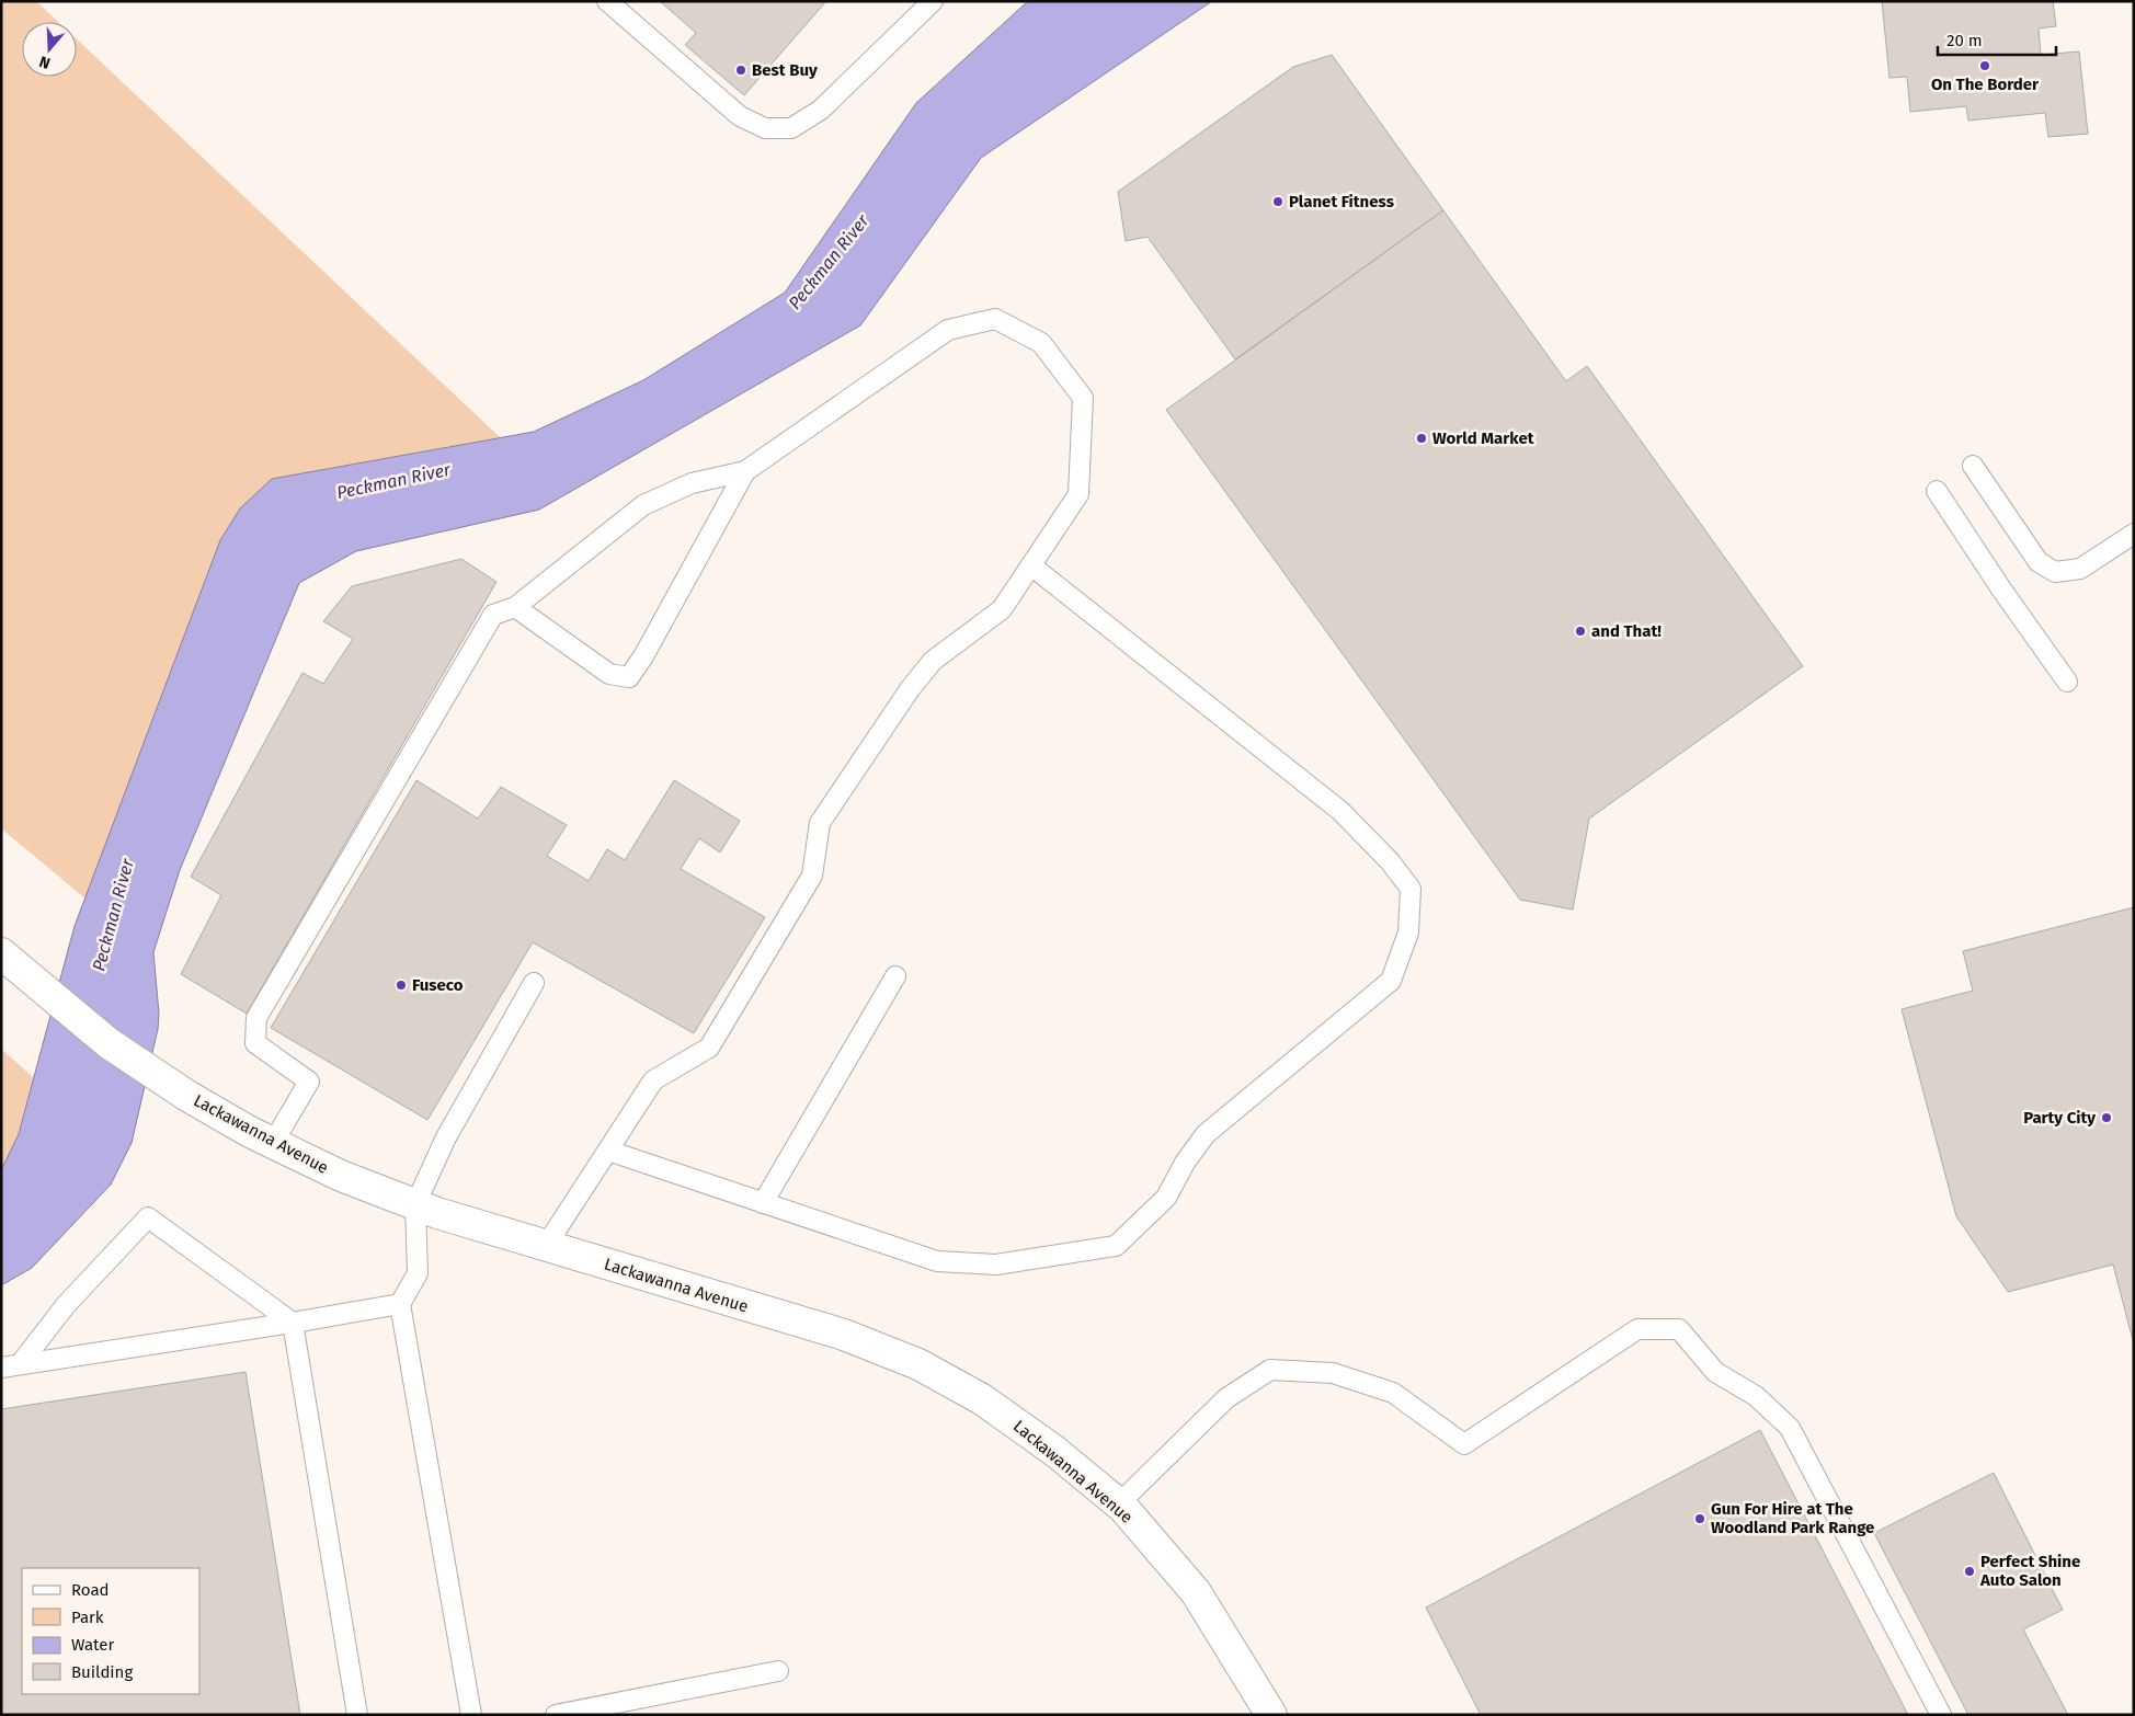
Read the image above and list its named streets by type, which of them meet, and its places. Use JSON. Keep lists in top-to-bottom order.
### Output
{
  "streets": {
    "street": ["Lackawanna Avenue"]
  },
  "water": ["Peckman River"],
  "places": [
    "On The Border",
    "Best Buy",
    "Planet Fitness",
    "World Market",
    "and That!",
    "Fuseco",
    "Party City",
    "Gun For Hire at The Woodland Park Range",
    "Perfect Shine Auto Salon"
  ],
  "legend": [
    "Road",
    "Park",
    "Water",
    "Building"
  ],
  "scale_bar": "20 m",
  "north": "bottom"
}
